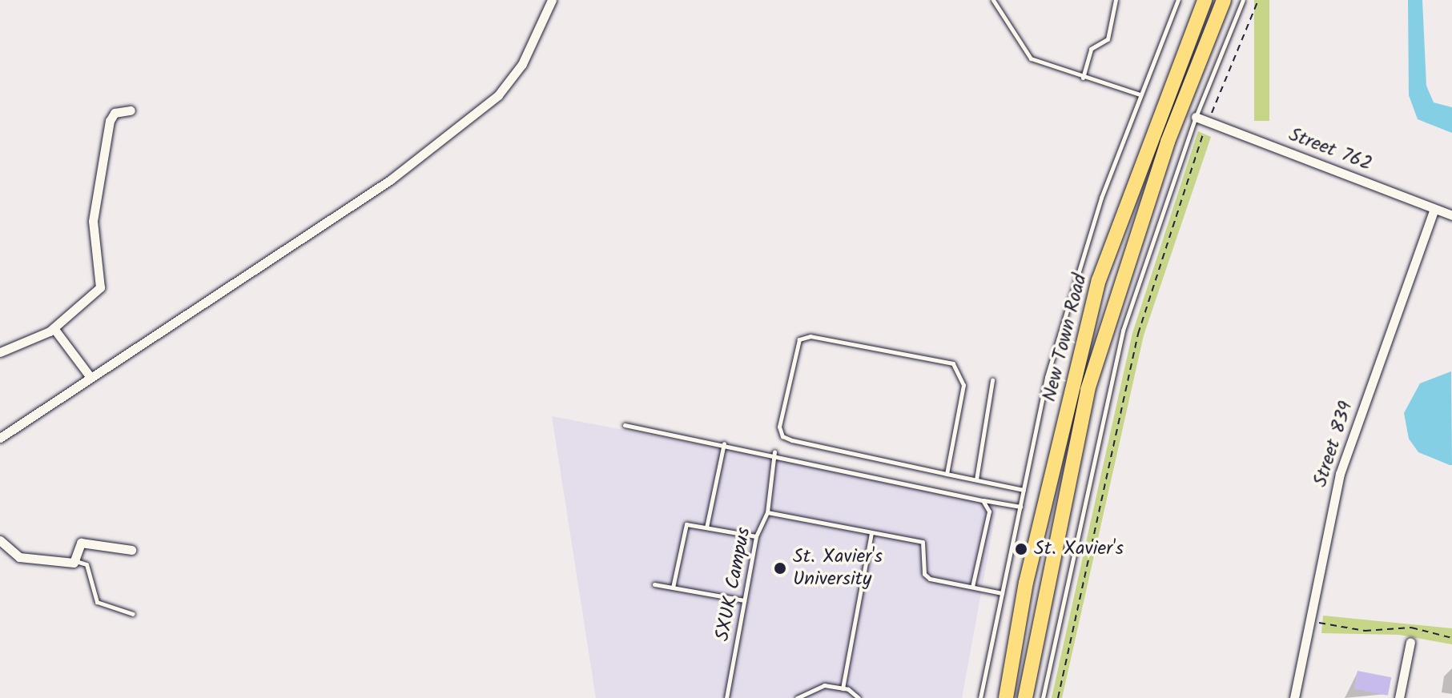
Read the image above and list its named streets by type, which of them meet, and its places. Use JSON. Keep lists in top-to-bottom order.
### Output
{
  "streets": {
    "main road": ["New Town Road"],
    "street": ["Street 762", "Street 839"],
    "lane": ["SXUK Campus"]
  },
  "crossings": [
    ["Street 762", "Street 839"]
  ],
  "places": ["St. Xavier's", "St. Xavier's University"]
}
